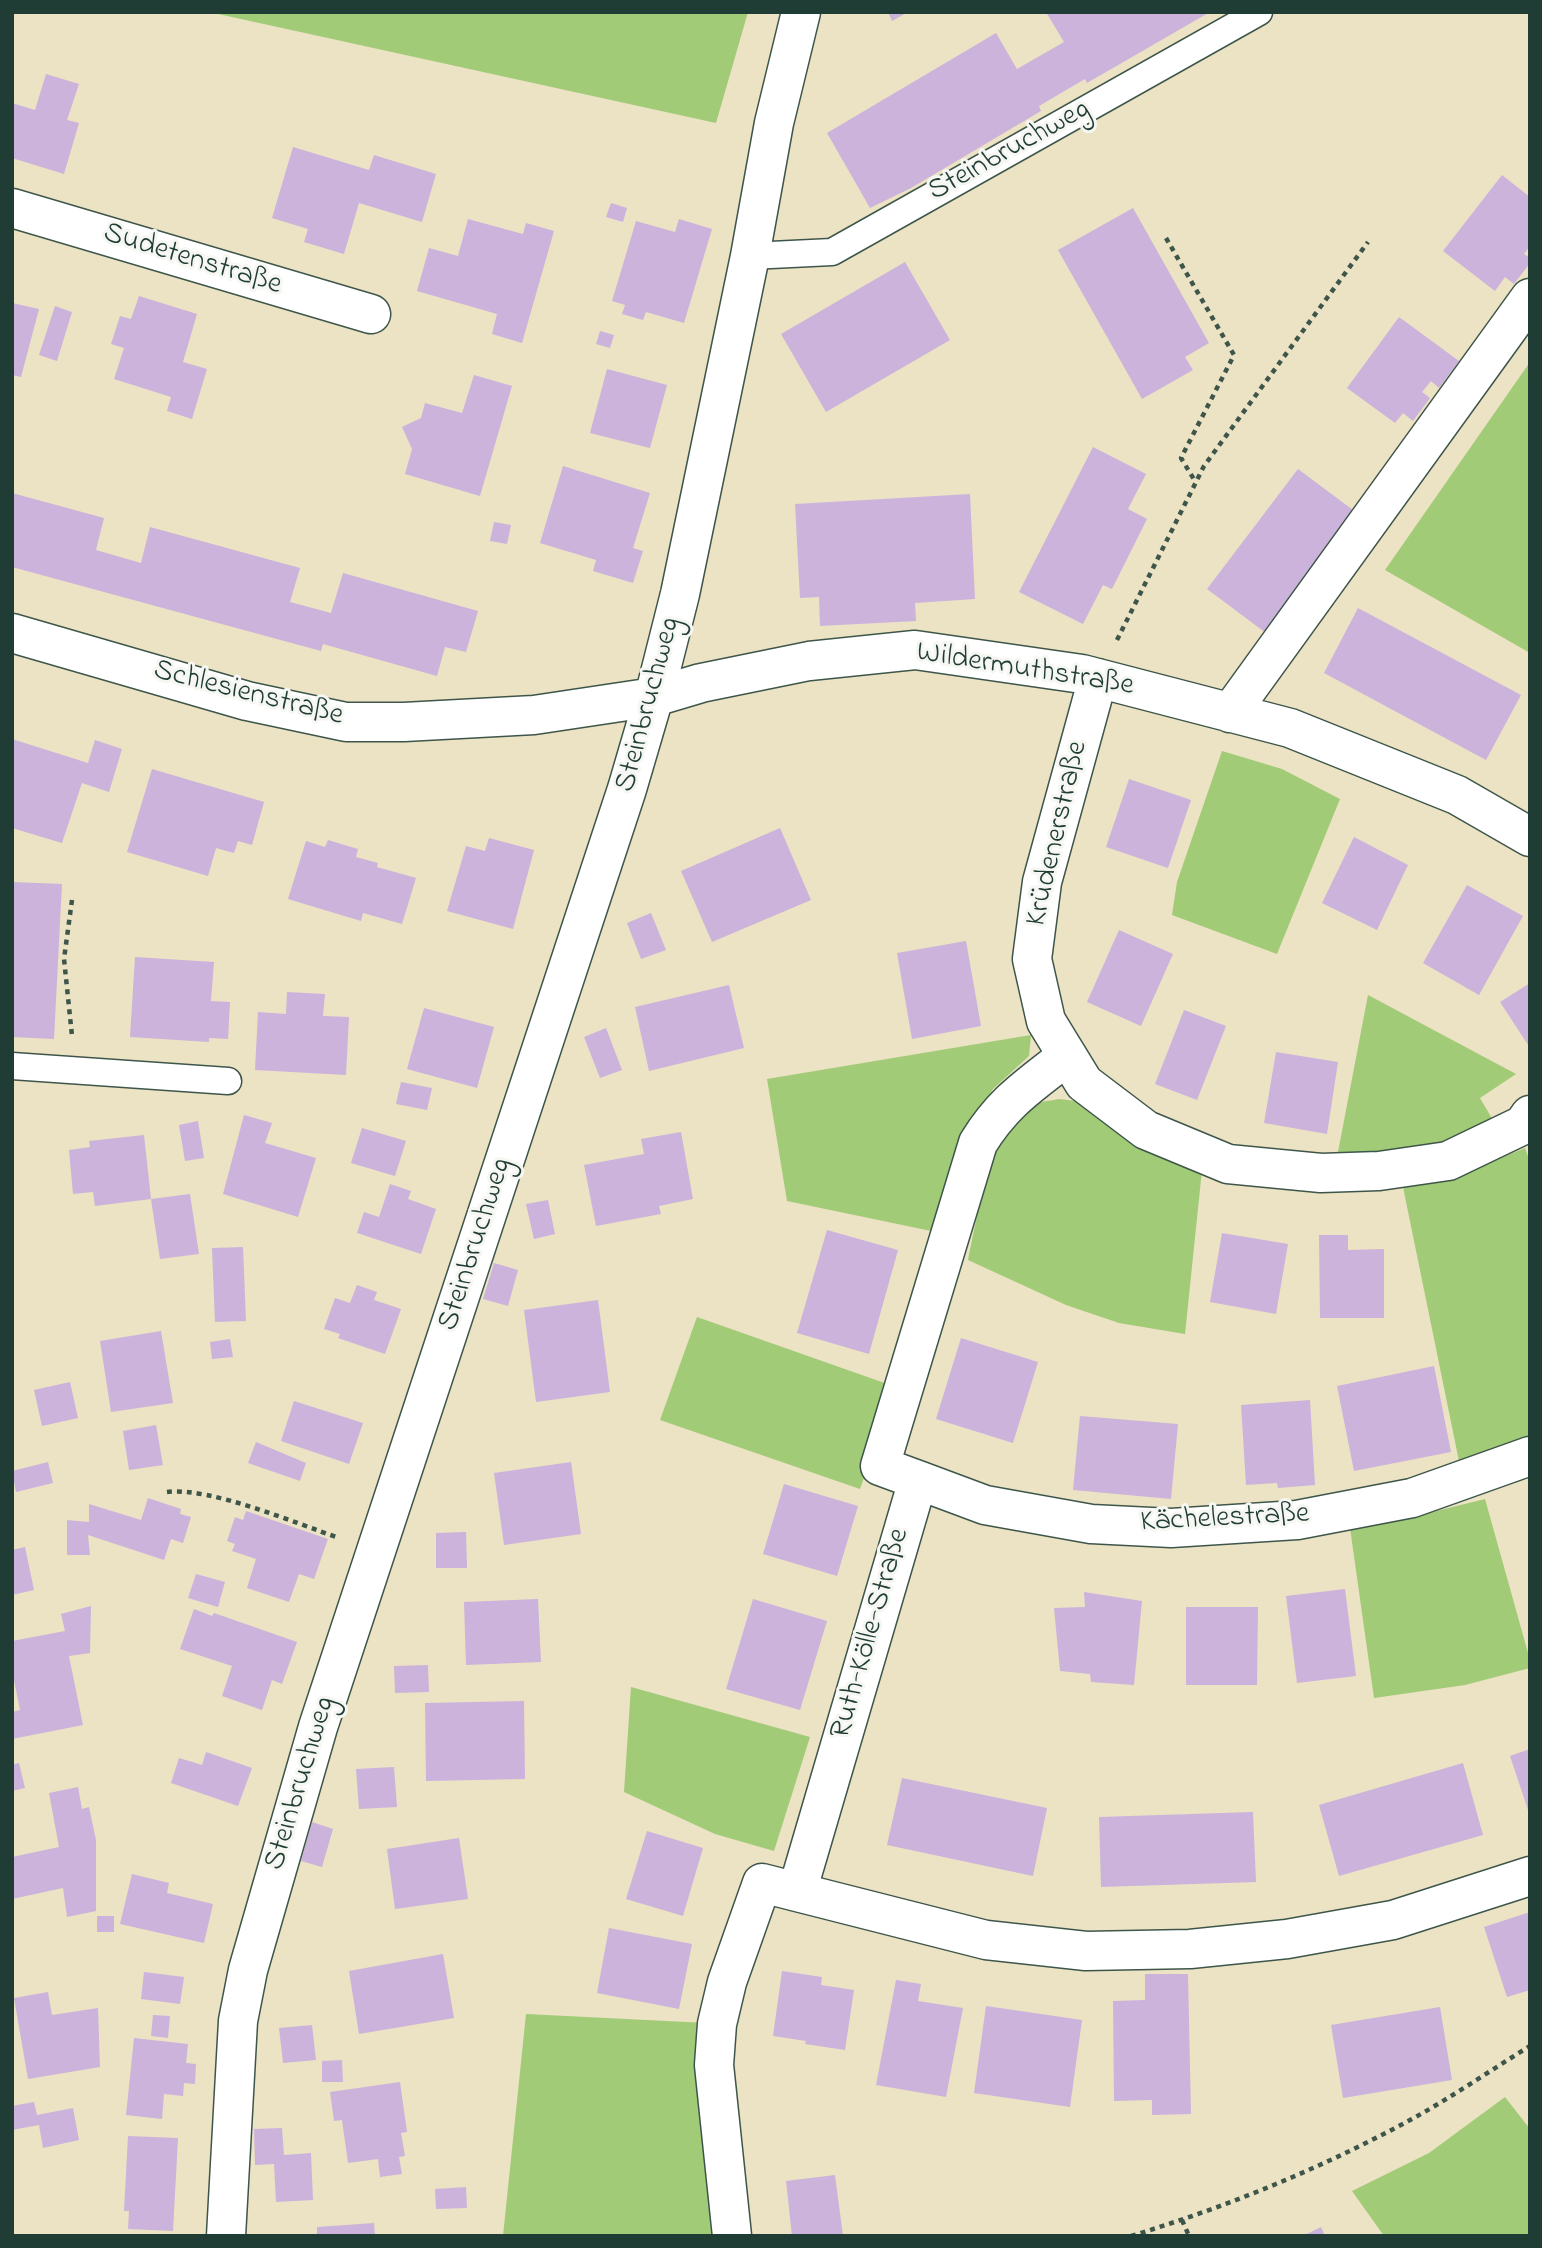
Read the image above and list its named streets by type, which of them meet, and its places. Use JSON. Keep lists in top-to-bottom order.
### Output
{
  "streets": {
    "street": [
      "Steinbruchweg",
      "Sudetenstraße",
      "Wildermuthstraße",
      "Schlesienstraße",
      "Krüdenerstraße",
      "Kächelestraße",
      "Ruth-Kölle-Straße"
    ]
  },
  "crossings": [
    ["Steinbruchweg", "Wildermuthstraße"],
    ["Steinbruchweg", "Schlesienstraße"],
    ["Wildermuthstraße", "Schlesienstraße"],
    ["Wildermuthstraße", "Krüdenerstraße"],
    ["Kächelestraße", "Ruth-Kölle-Straße"]
  ]
}
